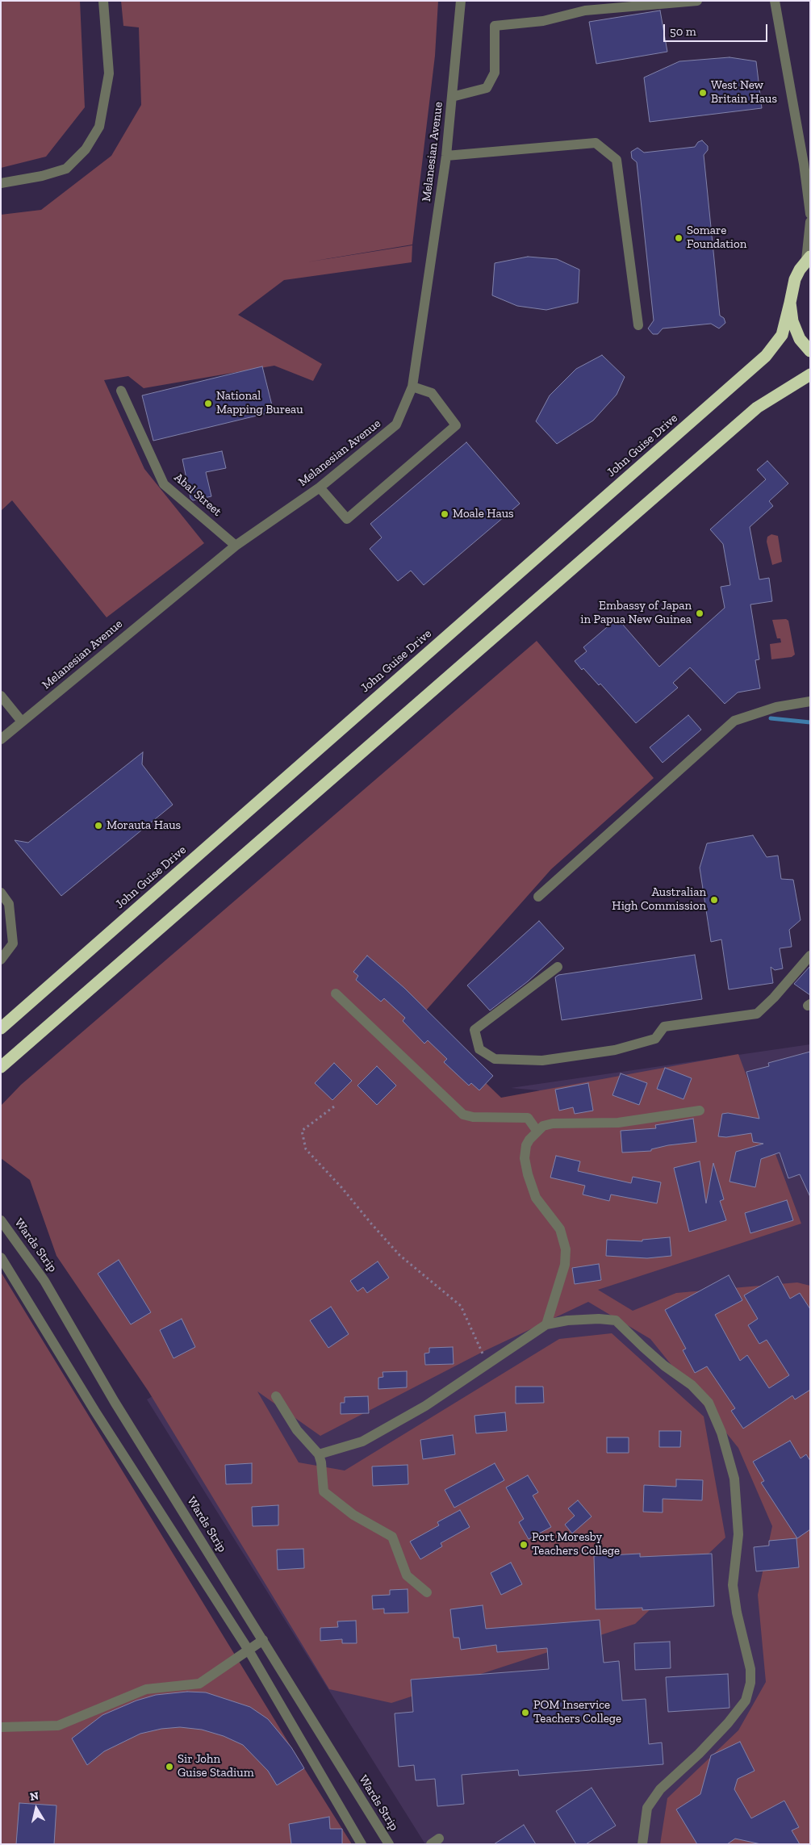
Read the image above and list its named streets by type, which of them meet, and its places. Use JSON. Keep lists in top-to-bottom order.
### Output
{
  "streets": {
    "highway": ["John Guise Drive"],
    "street": ["Melanesian Avenue", "Abal Street", "Wards Strip"]
  },
  "crossings": [
    ["Melanesian Avenue", "Abal Street"]
  ],
  "places": [
    "West New Britain Haus",
    "Somare Foundation",
    "National Mapping Bureau",
    "Moale Haus",
    "Embassy of Japan in Papua New Guinea",
    "Morauta Haus",
    "Australian High Commission",
    "Port Moresby Teachers College",
    "POM Inservice Teachers College",
    "Sir John Guise Stadium"
  ],
  "scale_bar": "50 m",
  "north": "top"
}
